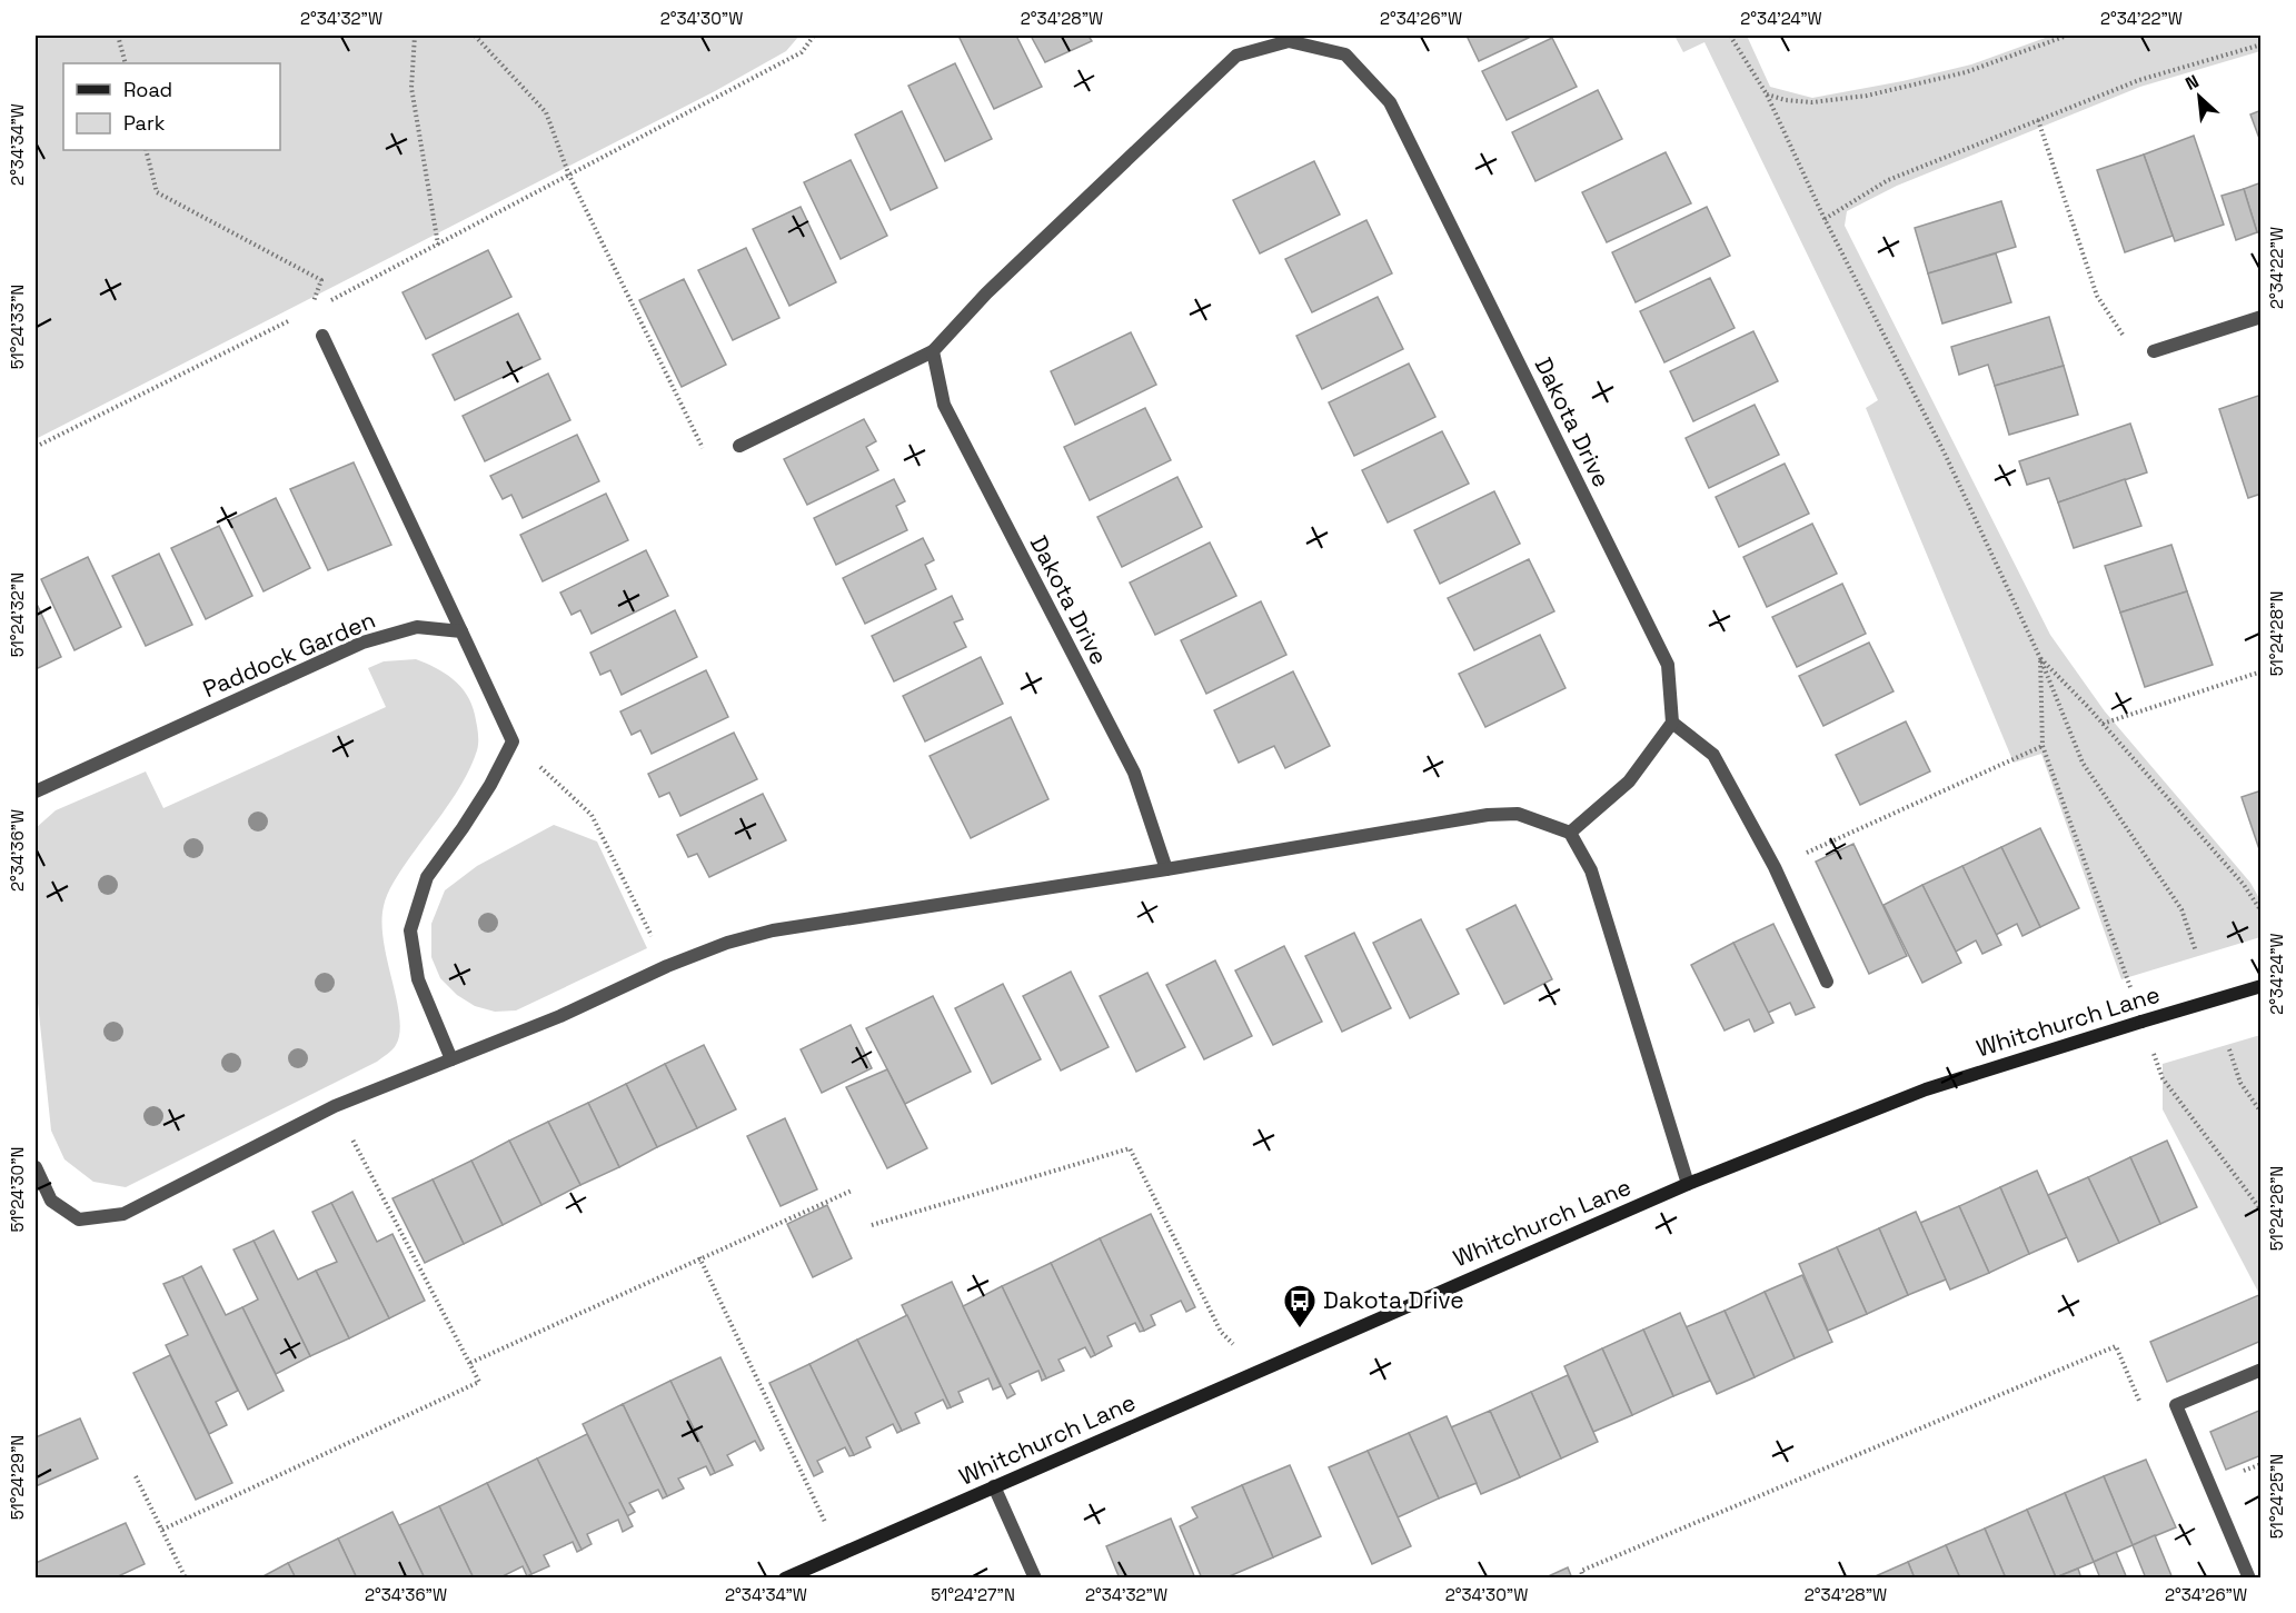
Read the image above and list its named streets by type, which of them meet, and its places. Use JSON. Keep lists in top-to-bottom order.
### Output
{
  "streets": {
    "street": ["Dakota Drive", "Paddock Garden", "Whitchurch Lane"]
  },
  "places": {
    "bus stop": ["Dakota Drive"]
  },
  "legend": ["Road", "Park"],
  "north": "top left",
  "coordinates": [
    "2°34'32\"W",
    "2°34'30\"W",
    "2°34'28\"W",
    "2°34'26\"W",
    "2°34'24\"W",
    "2°34'22\"W",
    "2°34'34\"W",
    "51°24'33\"N",
    "51°24'32\"N",
    "51°24'28\"N",
    "2°34'36\"W",
    "51°24'30\"N",
    "51°24'26\"N",
    "51°24'29\"N",
    "51°24'25\"N",
    "51°24'27\"N"
  ]
}
